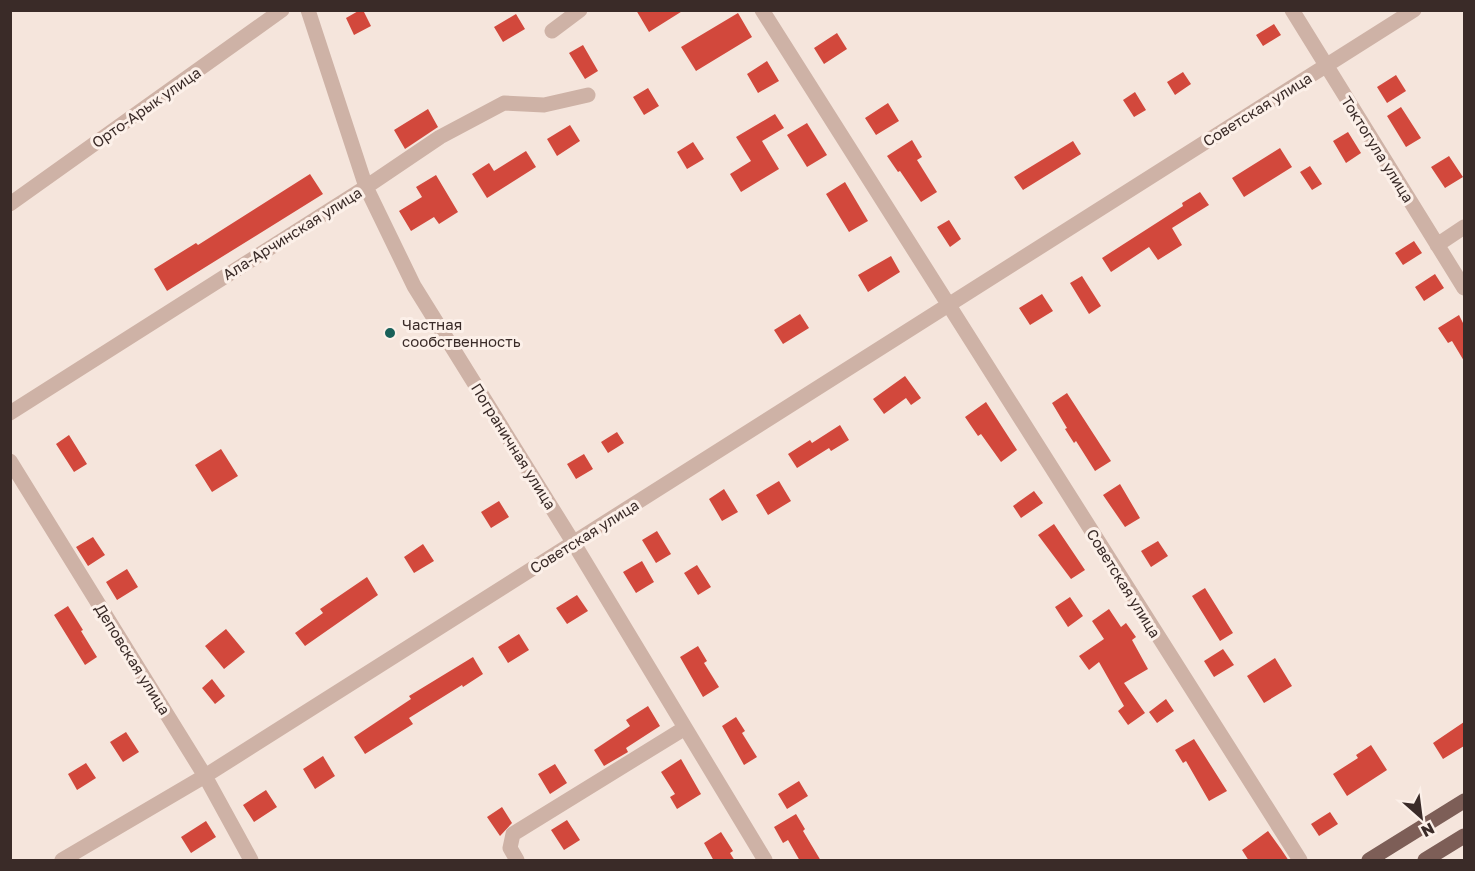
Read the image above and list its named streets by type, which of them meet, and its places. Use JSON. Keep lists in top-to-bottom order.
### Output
{
  "streets": {
    "street": [
      "Орто-Арык улица",
      "Советская улица",
      "Токтогула улица",
      "Ала-Арчинская улица",
      "Пограничная улица",
      "Деповская улица"
    ]
  },
  "crossings": [
    ["Советская улица", "Токтогула улица"],
    ["Советская улица", "Пограничная улица"],
    ["Советская улица", "Деповская улица"],
    ["Ала-Арчинская улица", "Пограничная улица"]
  ],
  "places": ["Частная сообственность"],
  "north": "bottom right"
}
